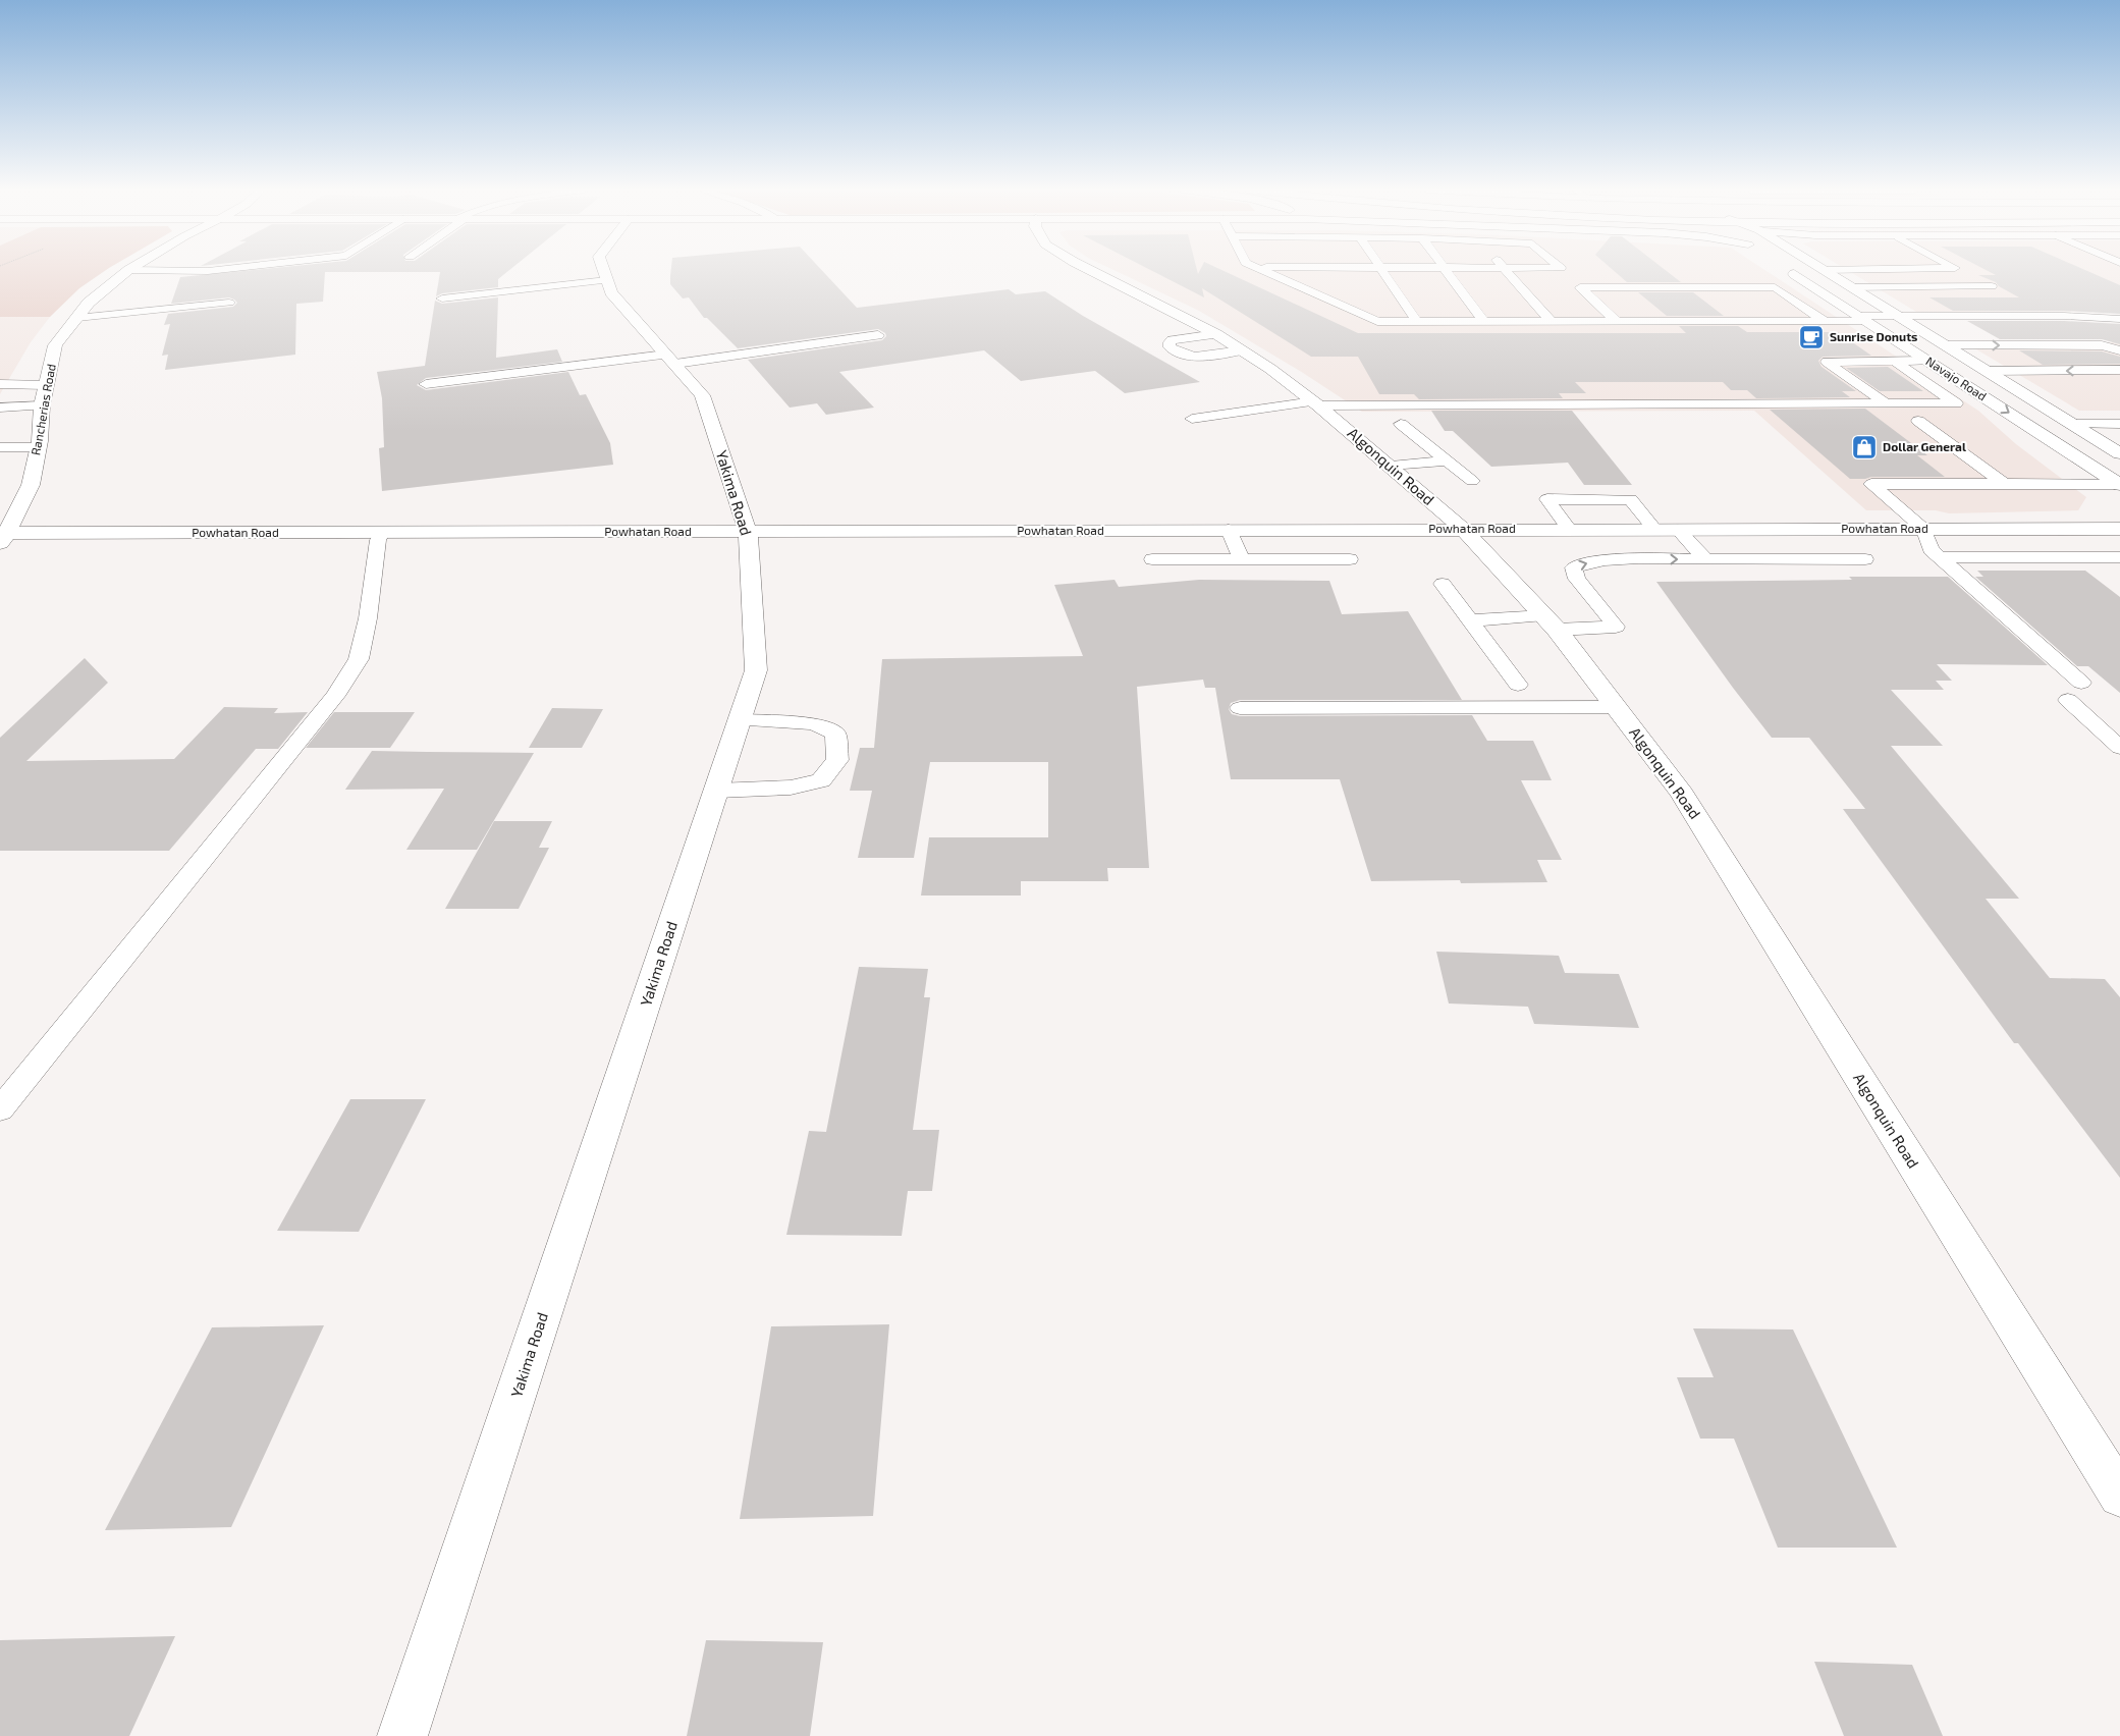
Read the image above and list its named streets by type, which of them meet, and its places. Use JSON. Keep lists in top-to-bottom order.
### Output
{
  "streets": {
    "street": [
      "Navajo Road",
      "Rancherias Road",
      "Algonquin Road",
      "Yakima Road",
      "Powhatan Road"
    ]
  },
  "crossings": [
    ["Rancherias Road", "Powhatan Road"],
    ["Algonquin Road", "Powhatan Road"],
    ["Yakima Road", "Powhatan Road"]
  ],
  "places": {
    "cafe": ["Sunrise Donuts"],
    "shop": ["Dollar General"]
  }
}
